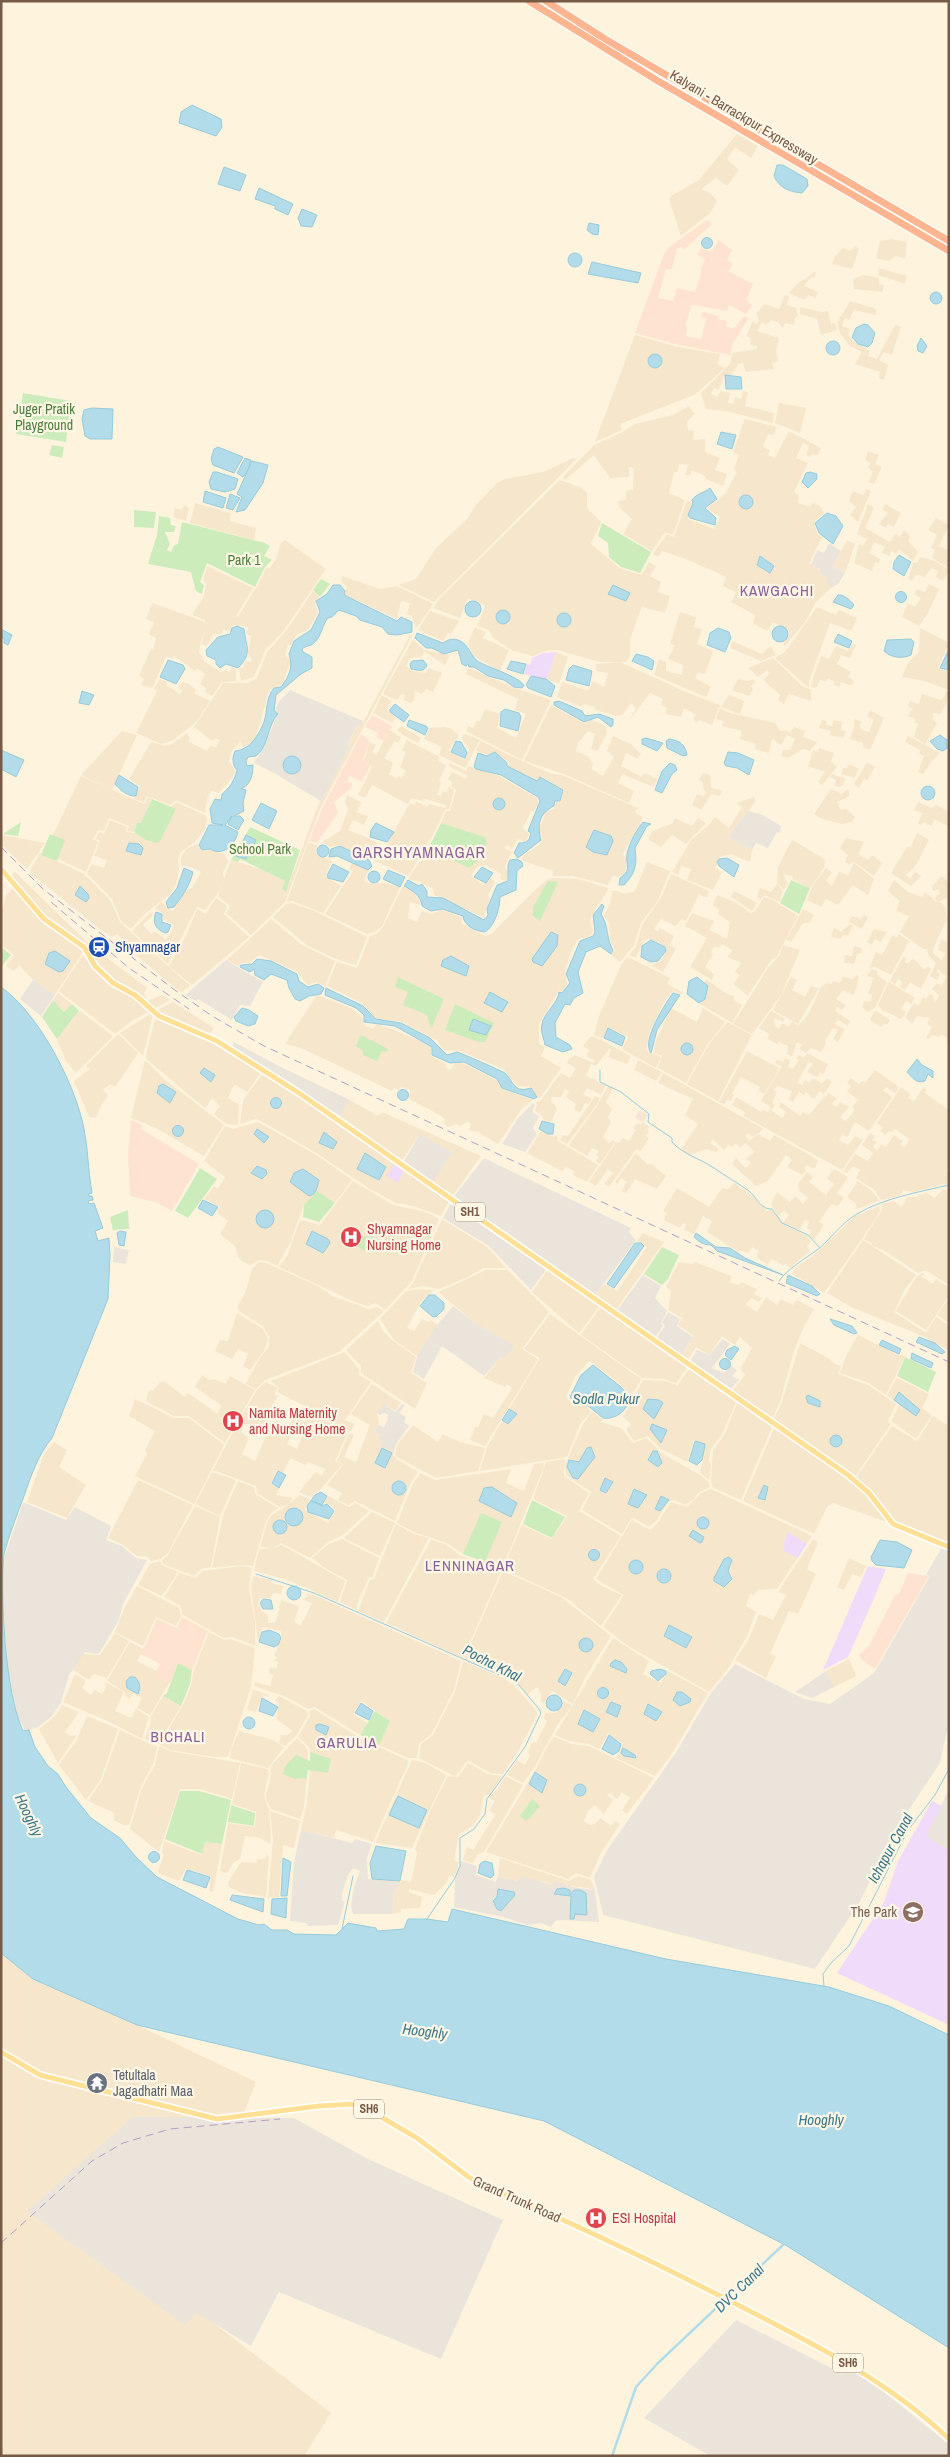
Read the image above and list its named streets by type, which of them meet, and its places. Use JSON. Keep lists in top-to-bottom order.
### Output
{
  "streets": {
    "highway": ["Kalyani - Barrackpur Expressway"],
    "main road": ["SH1", "SH6", "Grand Trunk Road"]
  },
  "districts": [
    "KAWGACHI",
    "GARSHYAMNAGAR",
    "LENNINAGAR",
    "BICHALI",
    "GARULIA"
  ],
  "water": [
    "Sodla Pukur",
    "Pocha Khal",
    "Hooghly",
    "Ichapur Canal",
    "DVC Canal"
  ],
  "parks": ["Juger Pratik Playground", "Park 1", "School Park"],
  "places": {
    "station": ["Shyamnagar"],
    "hospital": ["Shyamnagar Nursing Home", "Namita Maternity and Nursing Home", "ESI Hospital"],
    "school or university": ["The Park"],
    "temple": ["Tetultala Jagadhatri Maa"]
  }
}
